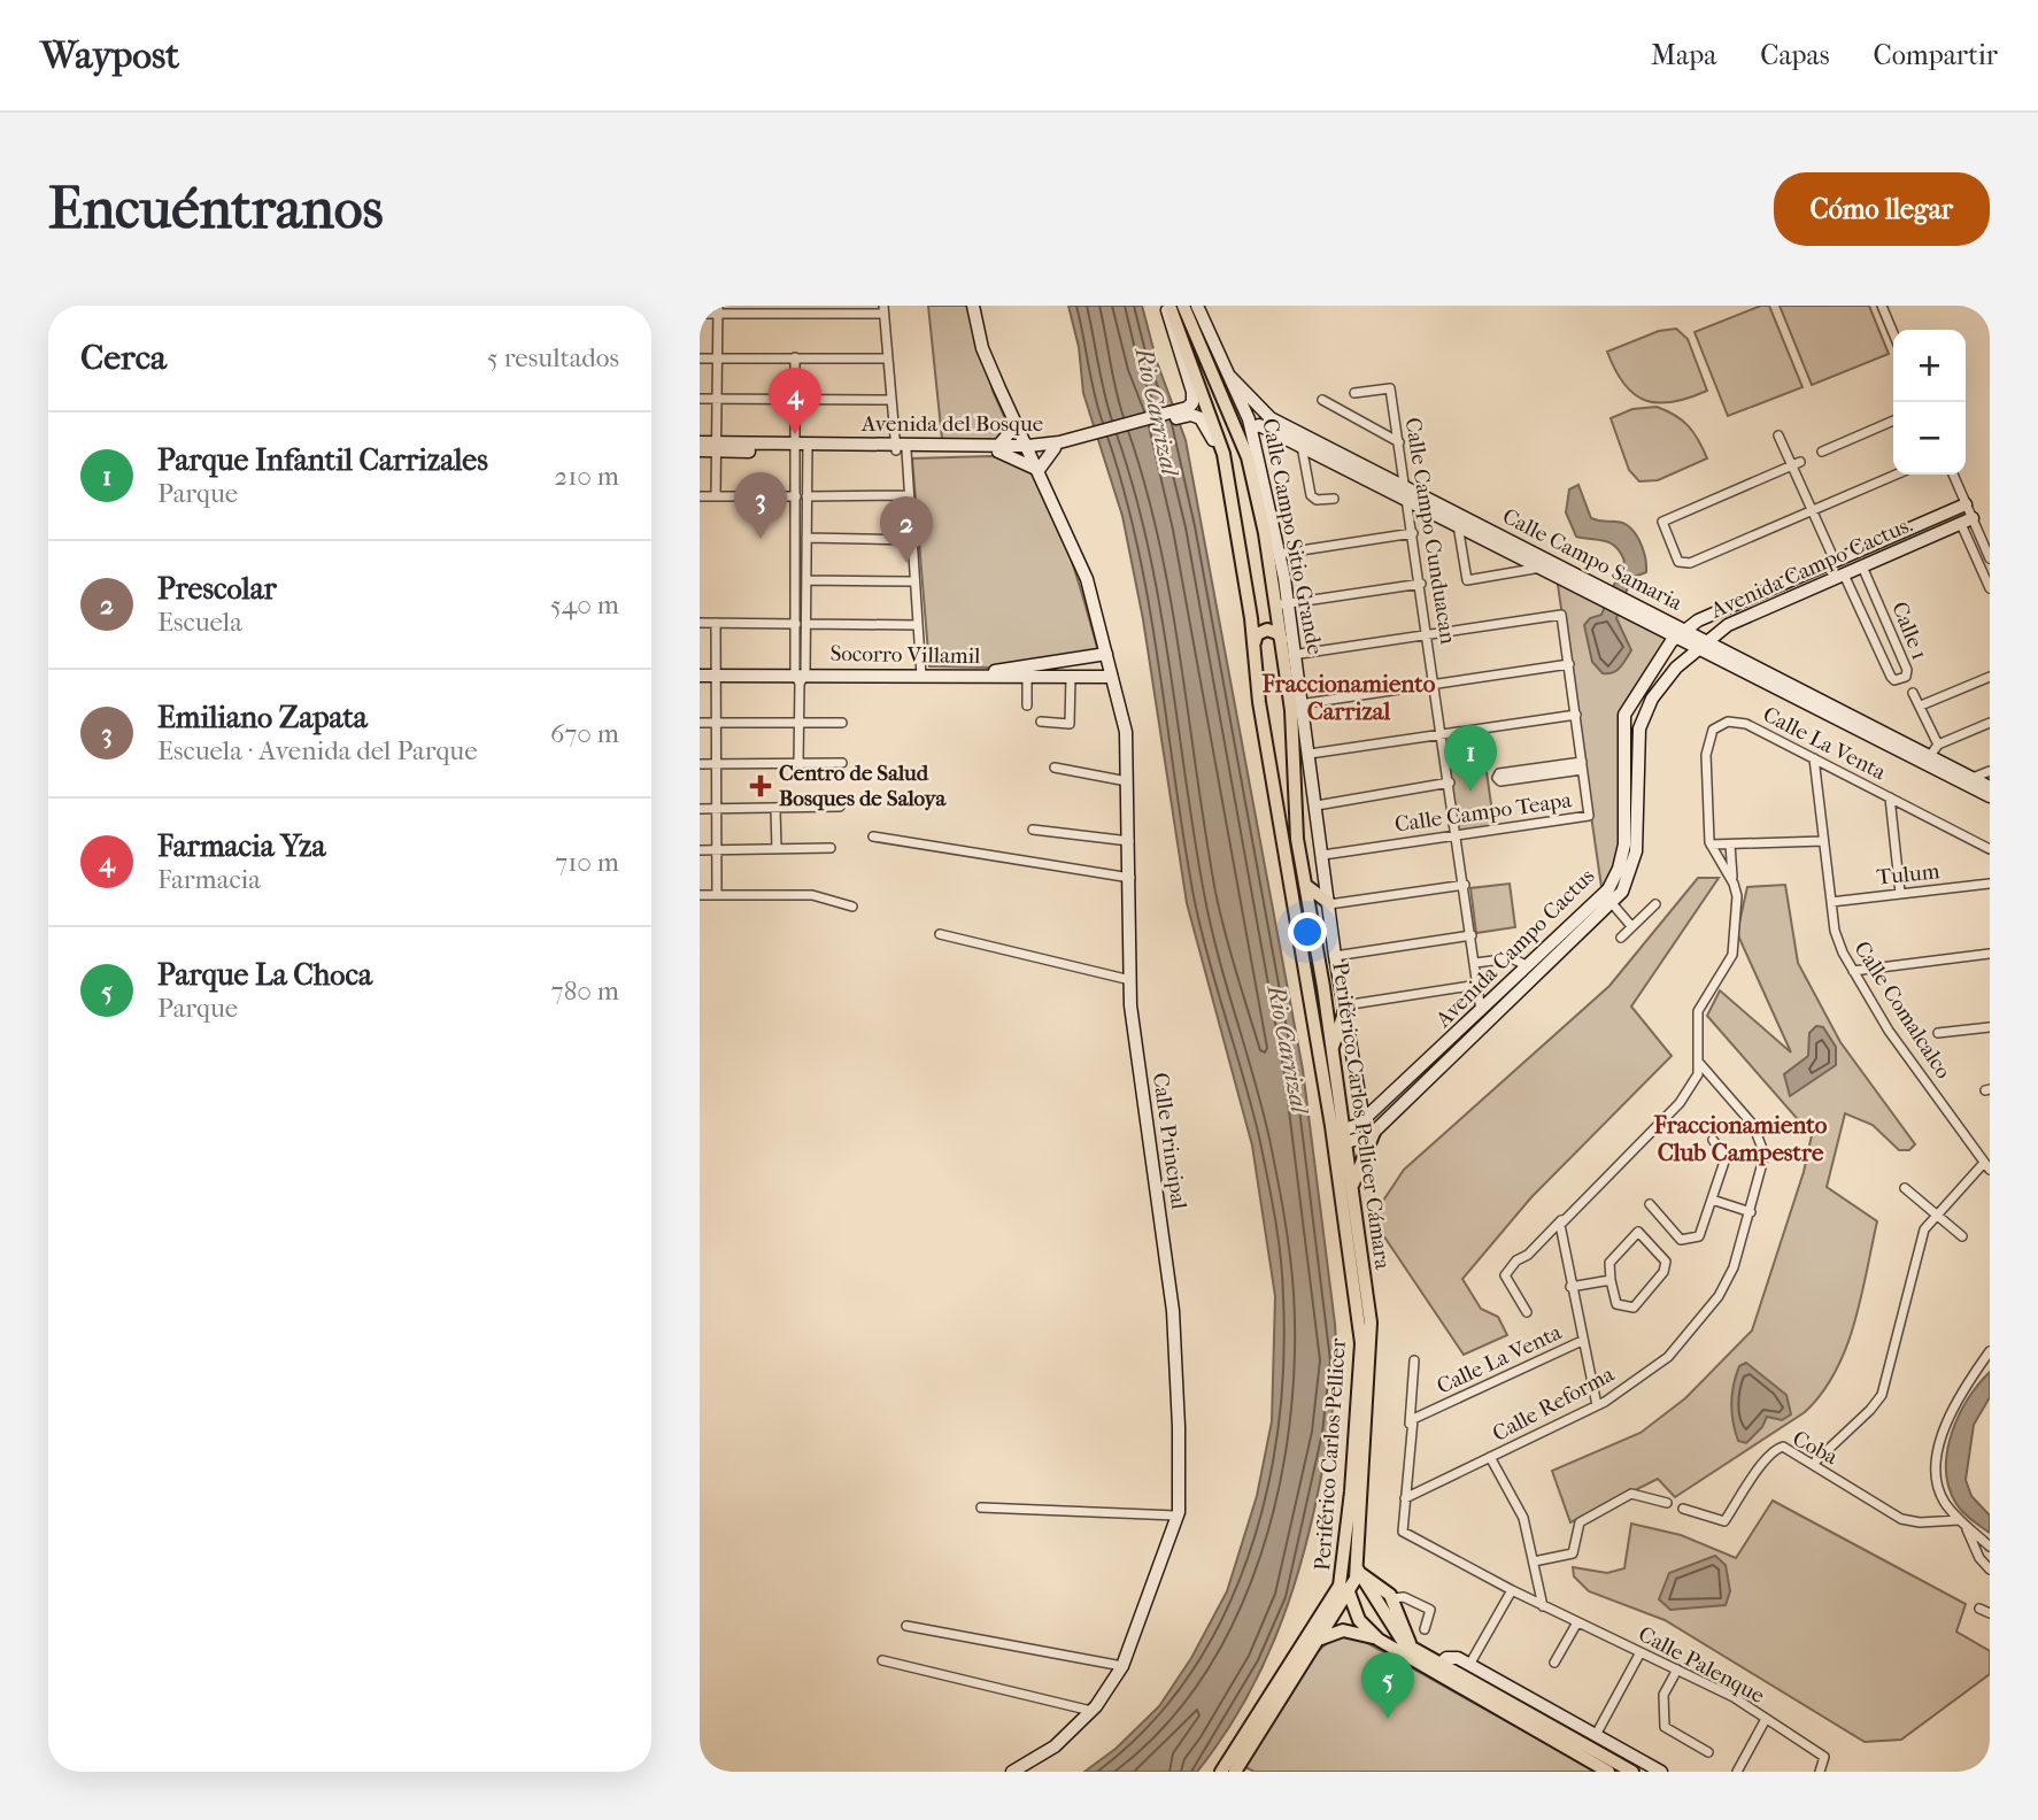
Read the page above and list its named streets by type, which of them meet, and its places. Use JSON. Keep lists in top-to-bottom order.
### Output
{
  "streets": {
    "main road": ["Periférico Carlos Pellicer Cámara", "Periférico Carlos Pellicer"],
    "street": [
      "Avenida del Bosque",
      "Calle Campo Cunduacan",
      "Calle Campo Sitio Grande",
      "Calle Campo Samaria",
      "Avenida Campo Cactus.",
      "Calle 1",
      "Socorro Villamil",
      "Calle La Venta",
      "Calle Campo Teapa",
      "Tulum",
      "Avenida Campo Cactus",
      "Calle Comalcalco",
      "Calle Principal",
      "Calle Reforma",
      "Coba",
      "Calle Palenque"
    ]
  },
  "crossings": [
    ["Avenida del Bosque", "Calle Principal"],
    ["Calle Campo Cunduacan", "Calle Campo Samaria"],
    ["Calle Campo Cunduacan", "Calle Campo Teapa"],
    ["Calle Campo Cunduacan", "Avenida Campo Cactus"],
    ["Calle Campo Sitio Grande", "Calle Campo Samaria"],
    ["Calle Campo Sitio Grande", "Periférico Carlos Pellicer Cámara"],
    ["Calle Campo Samaria", "Avenida Campo Cactus."],
    ["Calle Campo Samaria", "Avenida Campo Cactus"],
    ["Avenida Campo Cactus.", "Calle 1"],
    ["Avenida Campo Cactus.", "Avenida Campo Cactus"],
    ["Avenida Campo Cactus.", "Periférico Carlos Pellicer Cámara"],
    ["Avenida Campo Cactus.", "Periférico Carlos Pellicer"],
    ["Socorro Villamil", "Calle Principal"],
    ["Calle La Venta", "Calle Comalcalco"],
    ["Calle La Venta", "Calle Reforma"],
    ["Calle La Venta", "Calle Palenque"],
    ["Tulum", "Calle Comalcalco"],
    ["Avenida Campo Cactus", "Periférico Carlos Pellicer Cámara"],
    ["Avenida Campo Cactus", "Periférico Carlos Pellicer"],
    ["Periférico Carlos Pellicer Cámara", "Periférico Carlos Pellicer"]
  ],
  "districts": ["Fraccionamiento Carrizal", "Fraccionamiento Club Campestre"],
  "water": ["Rio Carrizal"],
  "places": {
    "health": ["Centro de Salud Bosques de Saloya"]
  },
  "page": {
    "header": "Waypost",
    "nav": ["Mapa", "Capas", "Compartir"],
    "buttons": "Cómo llegar",
    "title": "Encuéntranos",
    "heading": ["Cerca", "5 resultados"],
    "map_buttons": ["+", "−"],
    "pins": [
      "4",
      "3",
      "2",
      "1",
      "5"
    ],
    "list": [
      {
        "mark": "1",
        "name": "Parque Infantil Carrizales",
        "note": "Parque",
        "value": "210 m"
      },
      {
        "mark": "2",
        "name": "Prescolar",
        "note": "Escuela",
        "value": "540 m"
      },
      {
        "mark": "3",
        "name": "Emiliano Zapata",
        "note": "Escuela · Avenida del Parque",
        "value": "670 m"
      },
      {
        "mark": "4",
        "name": "Farmacia Yza",
        "note": "Farmacia",
        "value": "710 m"
      },
      {
        "mark": "5",
        "name": "Parque La Choca",
        "note": "Parque",
        "value": "780 m"
      }
    ]
  }
}
